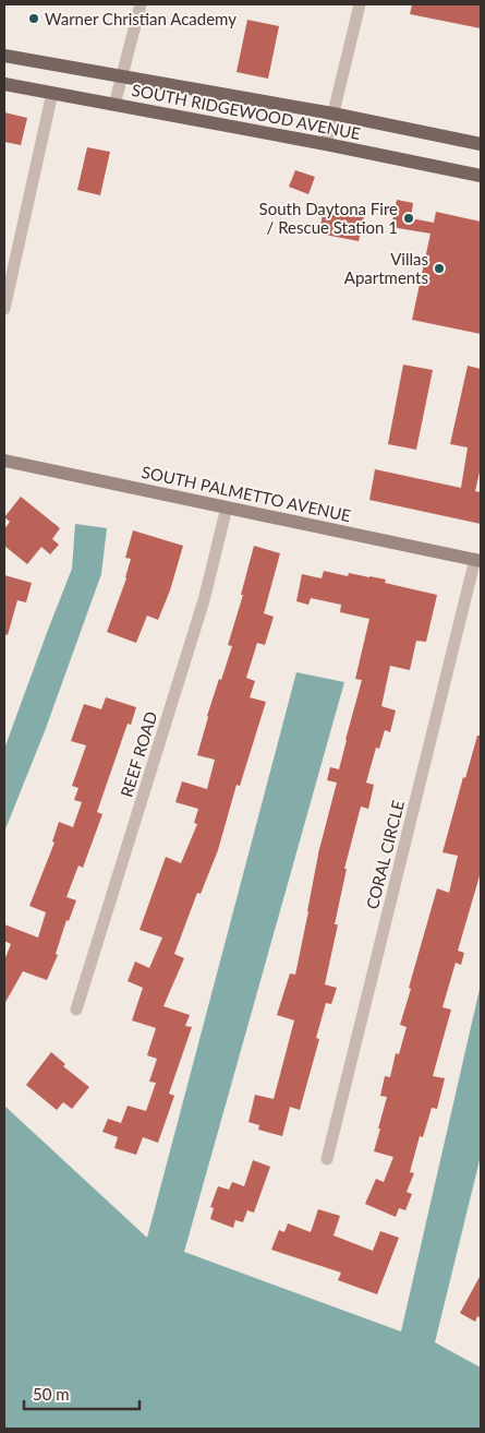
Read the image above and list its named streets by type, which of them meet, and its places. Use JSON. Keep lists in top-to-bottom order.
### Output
{
  "streets": {
    "main road": ["SOUTH RIDGEWOOD AVENUE"],
    "street": ["SOUTH PALMETTO AVENUE", "REEF ROAD", "CORAL CIRCLE"]
  },
  "crossings": [
    ["SOUTH PALMETTO AVENUE", "REEF ROAD"],
    ["SOUTH PALMETTO AVENUE", "CORAL CIRCLE"]
  ],
  "places": ["Warner Christian Academy", "South Daytona Fire / Rescue Station 1", "Villas Apartments"],
  "scale_bar": "50 m"
}
